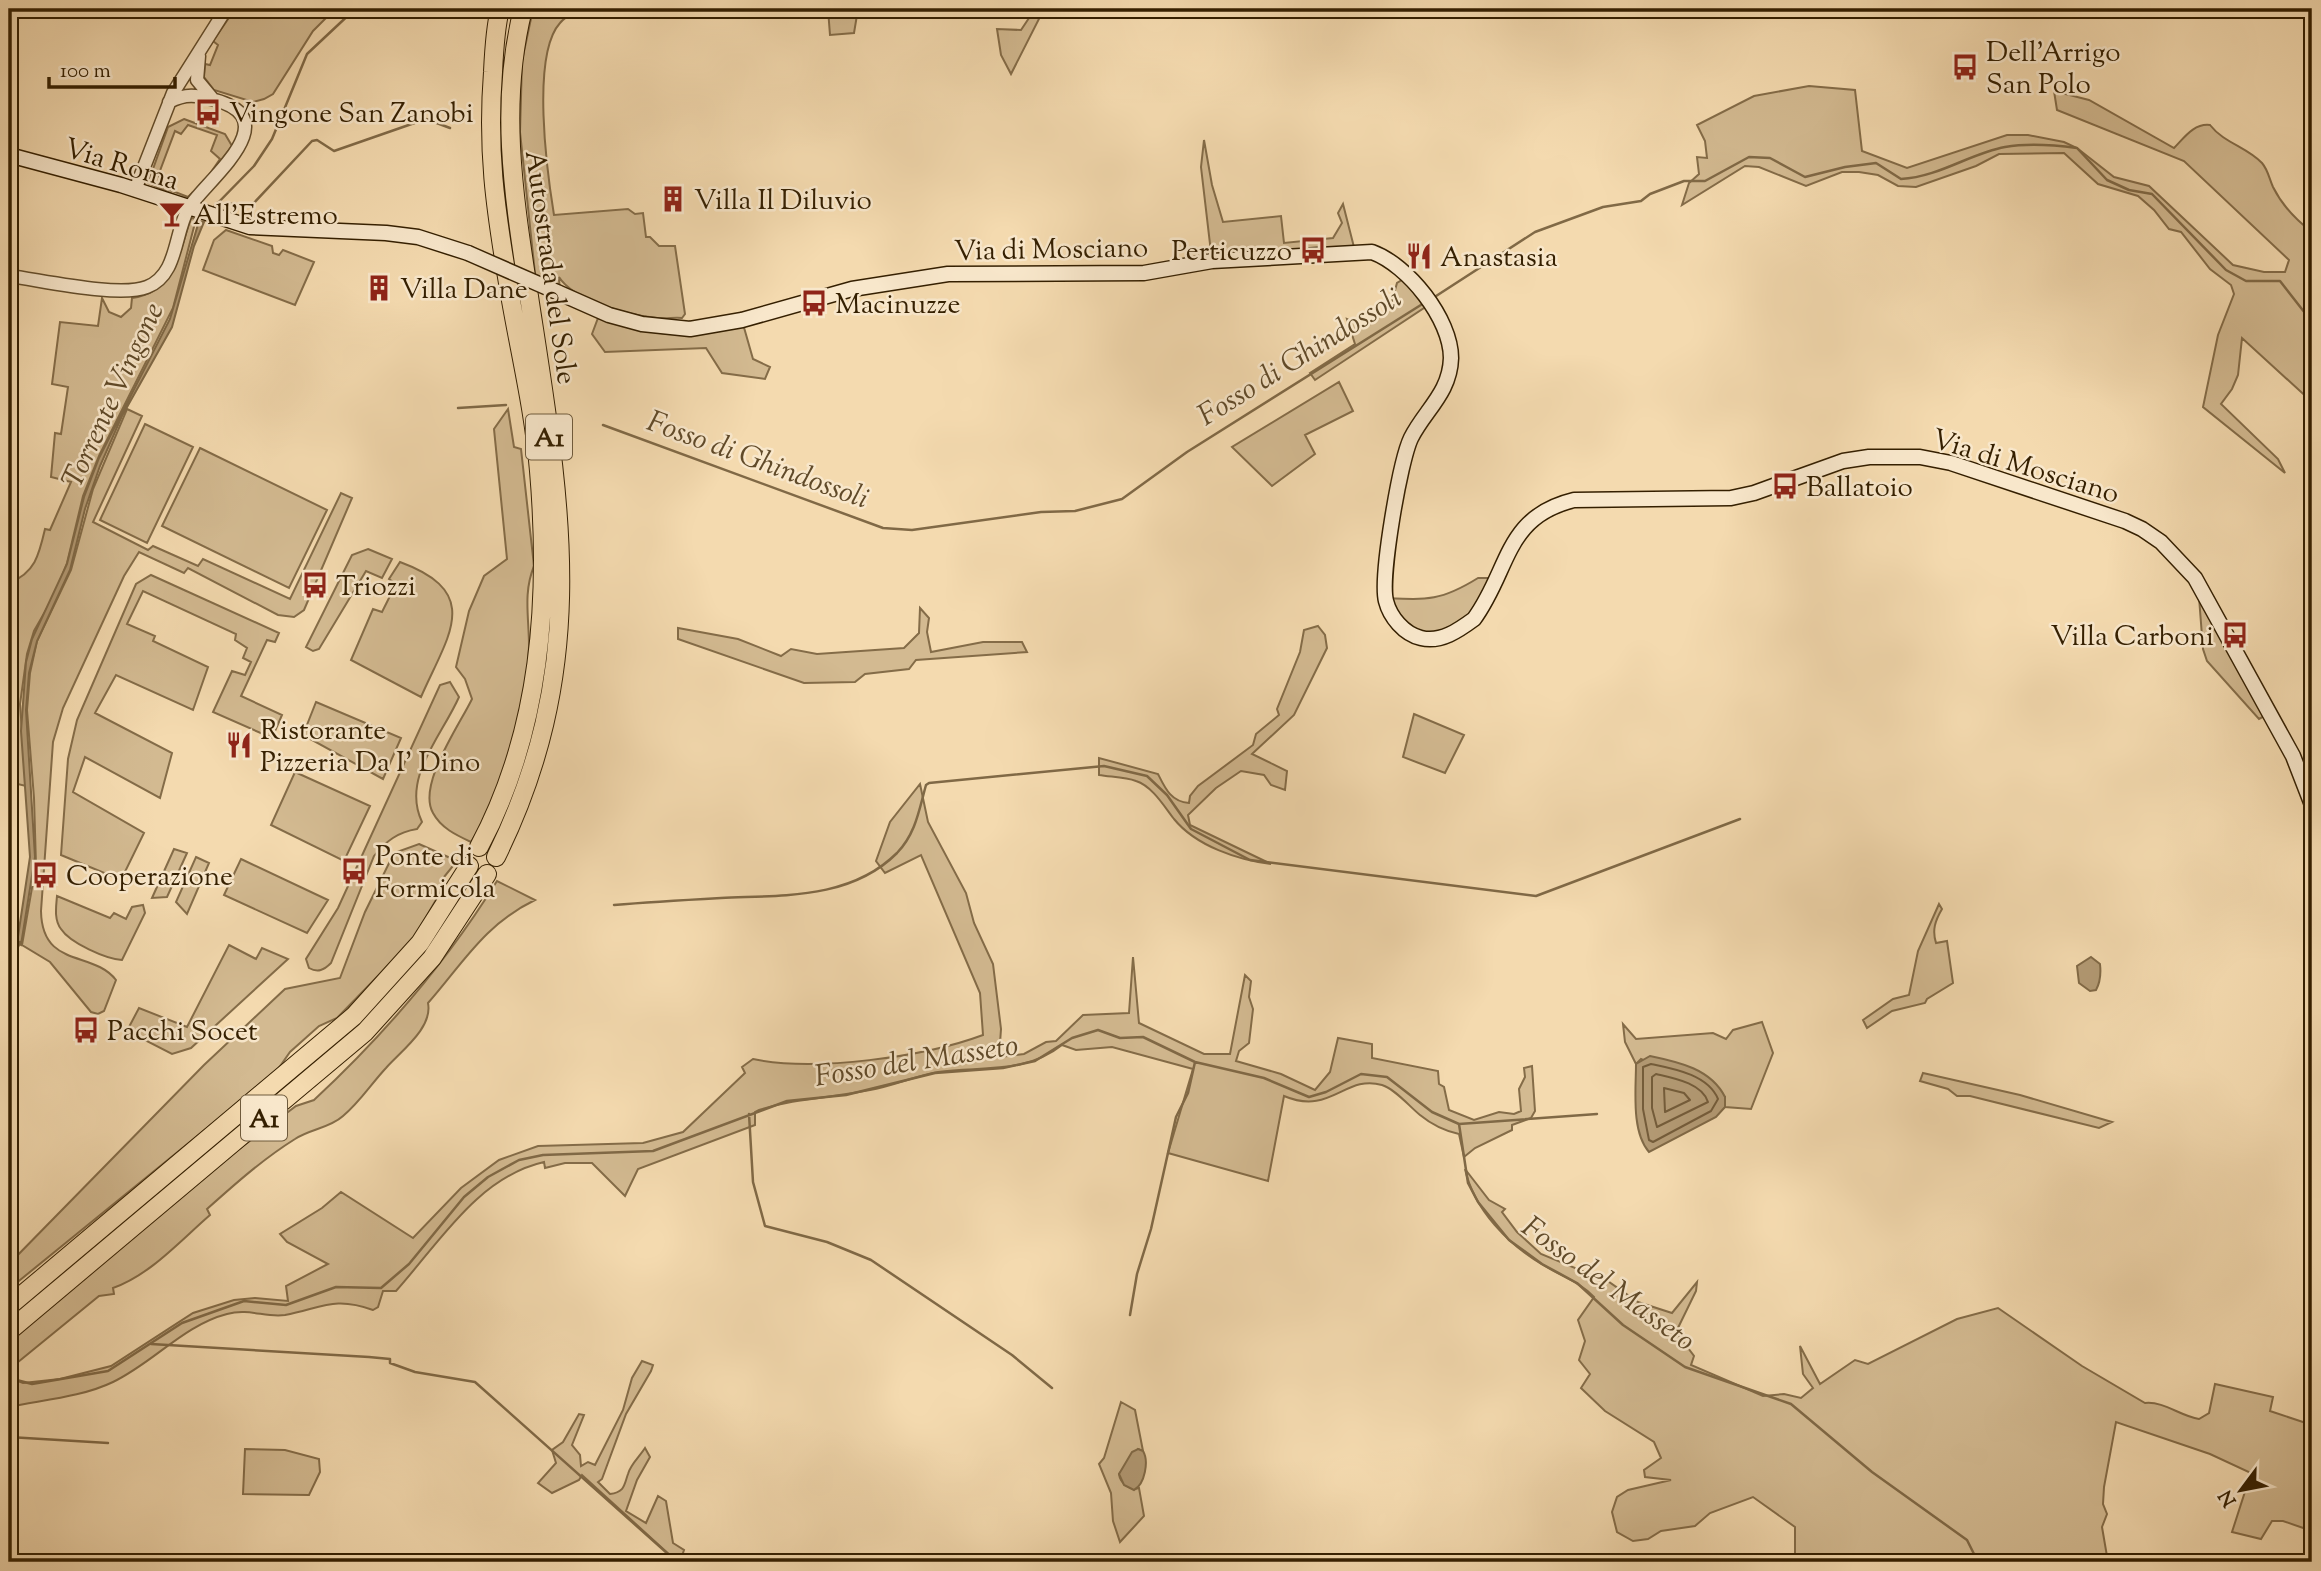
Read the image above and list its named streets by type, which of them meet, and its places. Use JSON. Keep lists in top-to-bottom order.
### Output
{
  "streets": {
    "highway": ["Autostrada del Sole", "A1"],
    "main road": ["Via Roma", "Via di Mosciano"]
  },
  "crossings": [
    ["Via Roma", "Via di Mosciano"]
  ],
  "water": ["Fosso di Ghindossoli", "Torrente Vingone", "Fosso del Masseto"],
  "places": {
    "bus stop": [
      "Dell'Arrigo San Polo",
      "Vingone San Zanobi",
      "Perticuzzo",
      "Macinuzze",
      "Ballatoio",
      "Triozzi",
      "Villa Carboni",
      "Ponte di Formicola",
      "Cooperazione",
      "Pacchi Socet"
    ],
    "building": ["Villa Il Diluvio", "Villa Dane"],
    "bar": ["All'Estremo"],
    "restaurant": ["Anastasia", "Ristorante Pizzeria Da I' Dino"]
  },
  "scale_bar": "100 m",
  "north": "bottom left"
}
